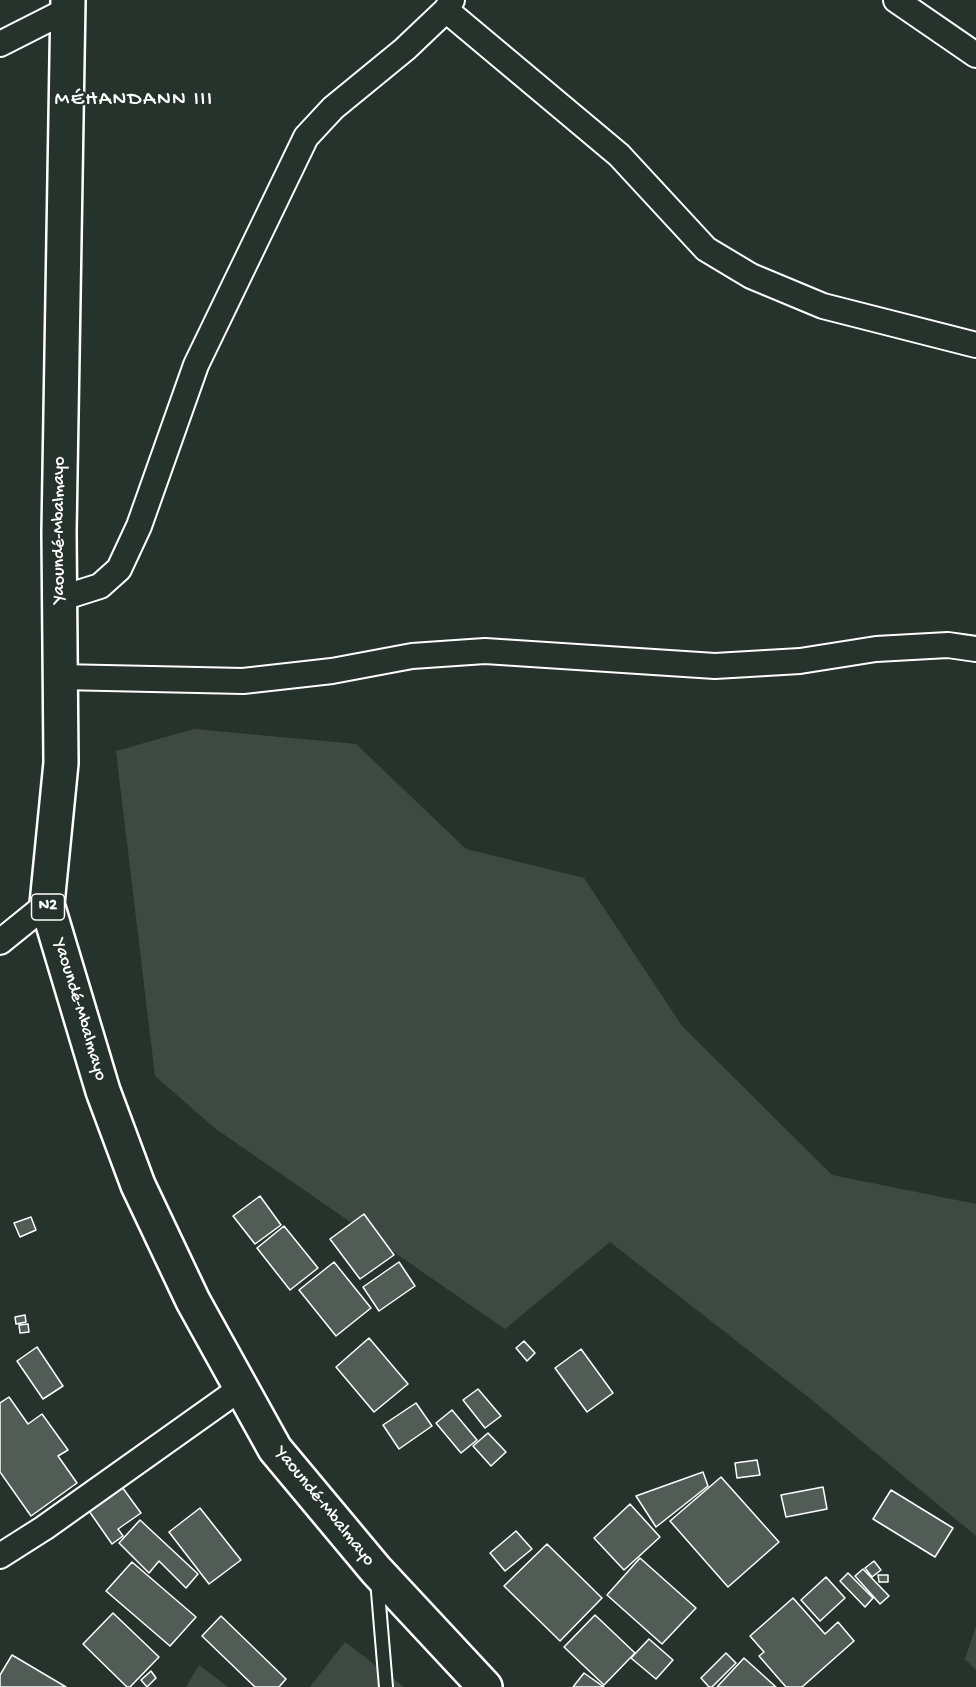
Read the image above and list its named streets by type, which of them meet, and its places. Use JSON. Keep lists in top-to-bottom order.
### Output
{
  "streets": {
    "highway": ["Yaoundé-Mbalmayo", "N2"]
  },
  "districts": ["MÉHANDANN III"]
}
